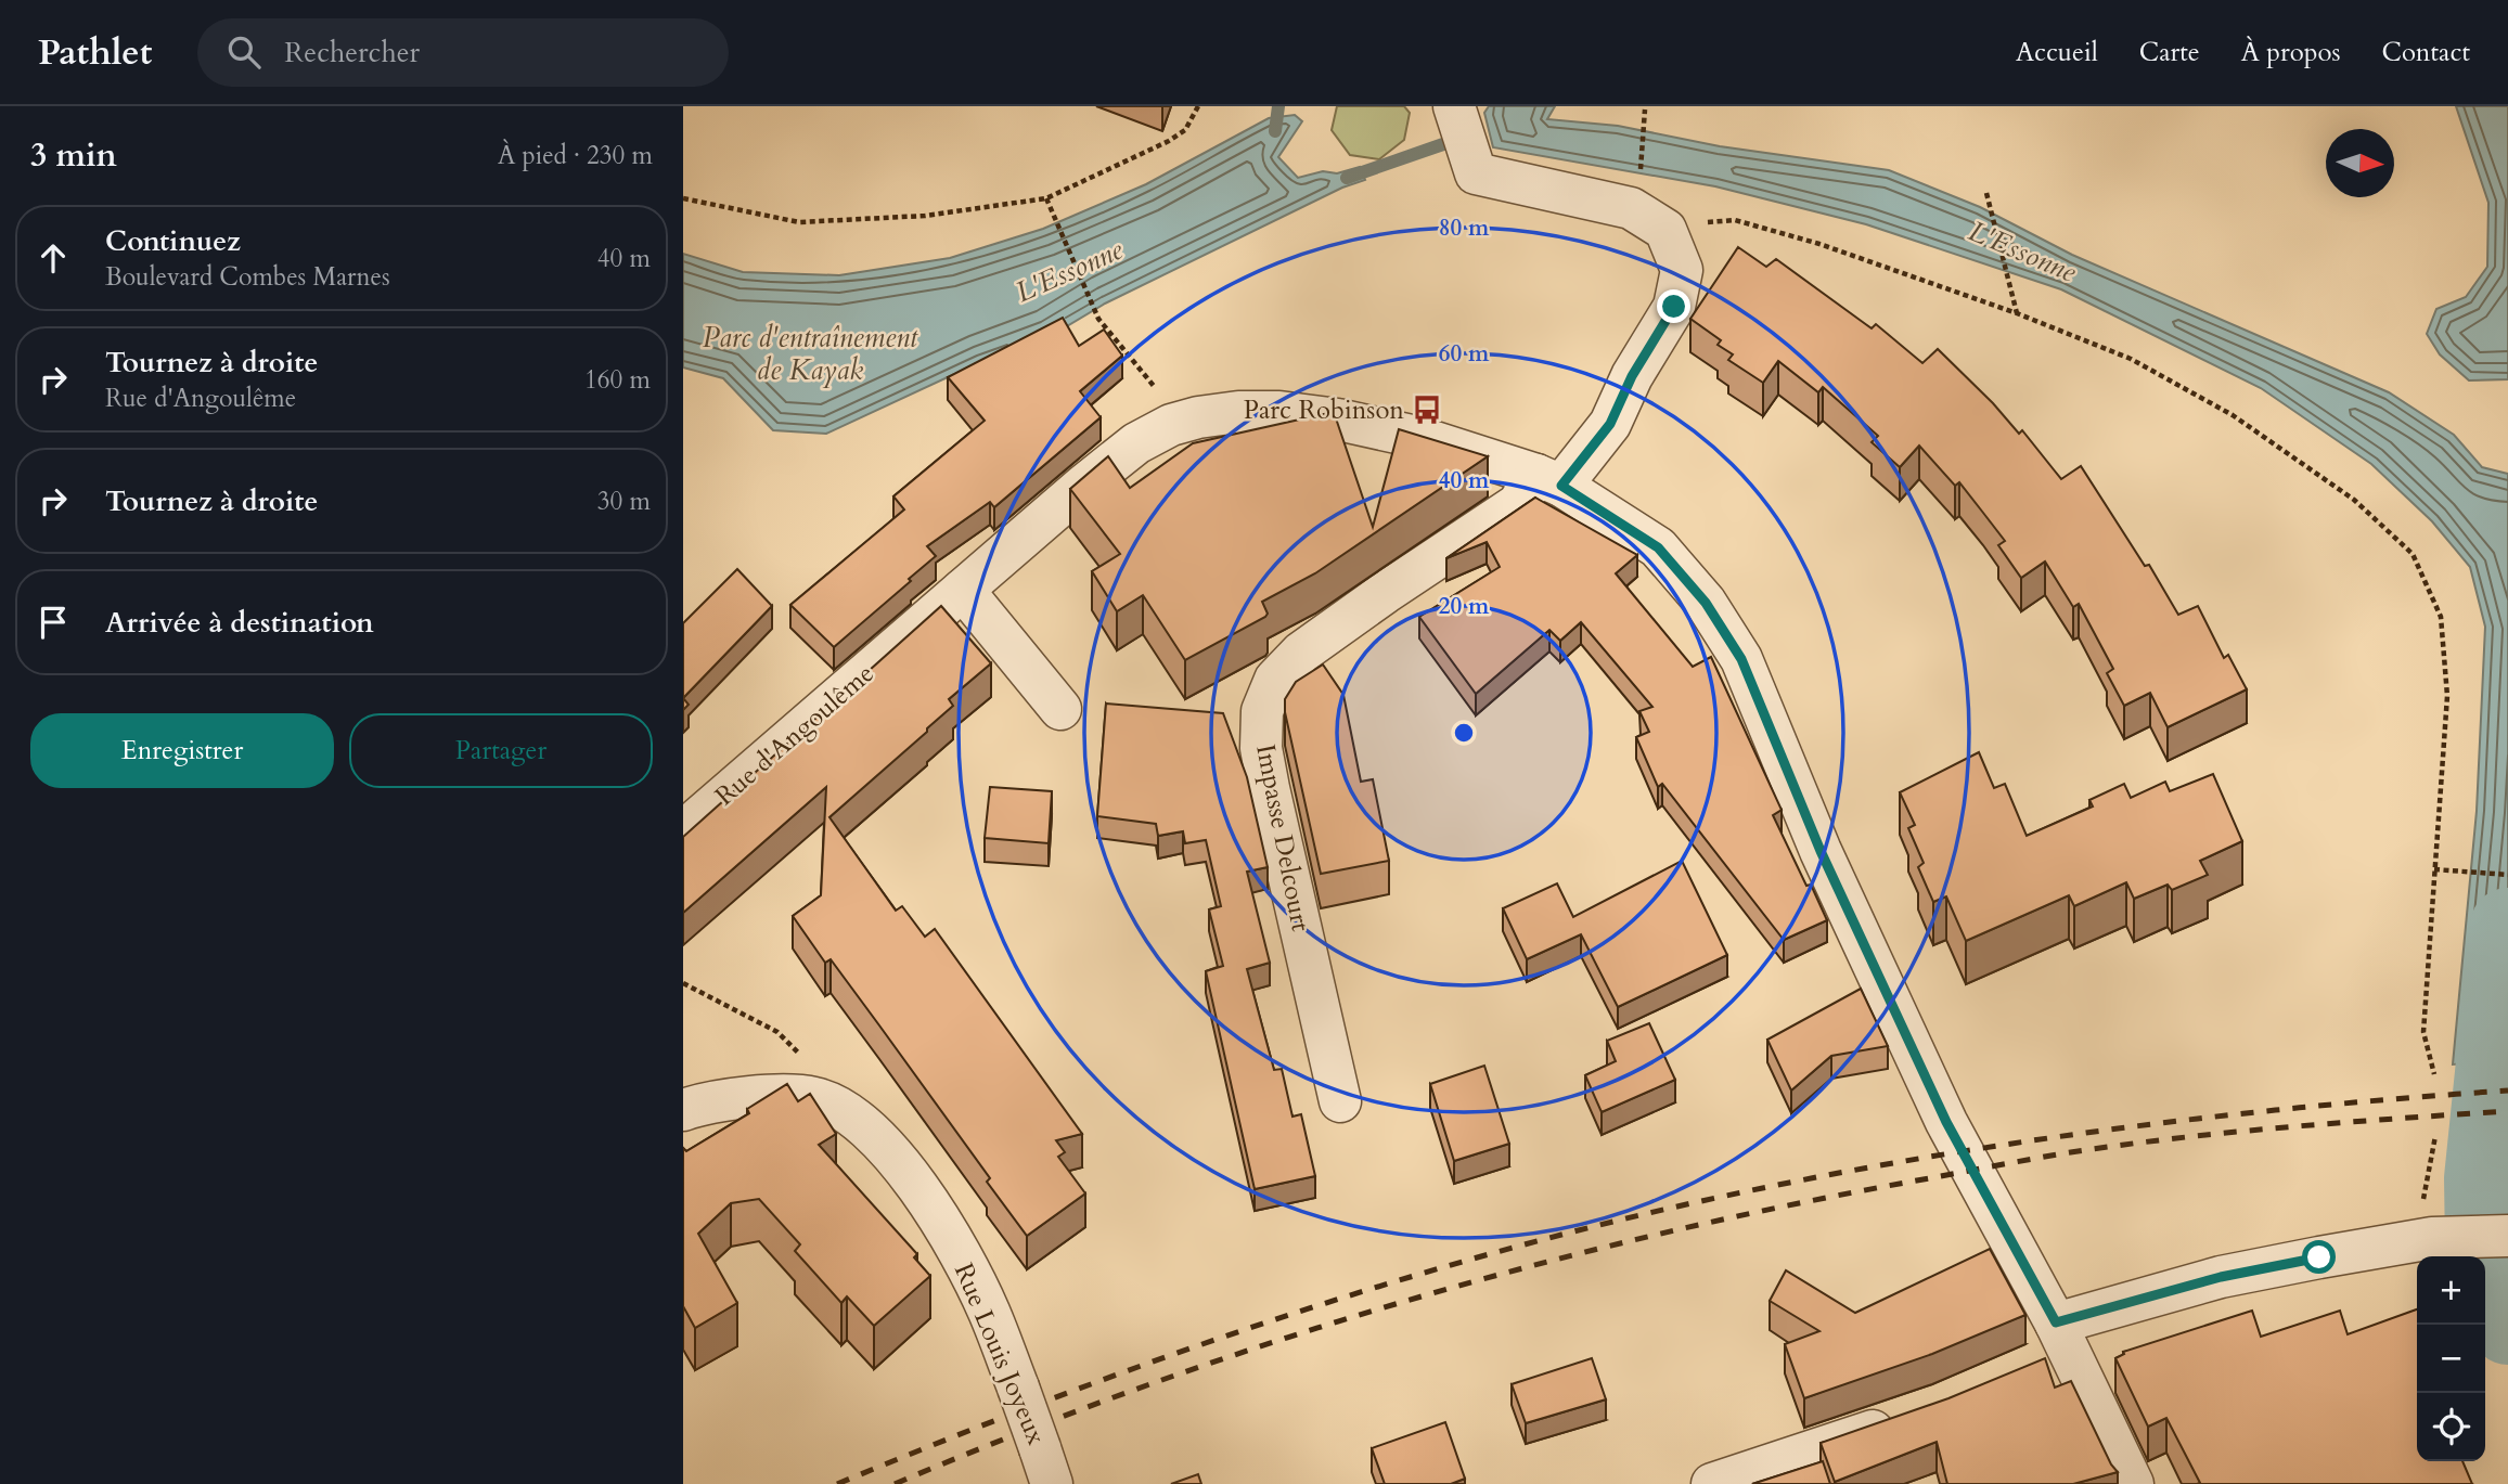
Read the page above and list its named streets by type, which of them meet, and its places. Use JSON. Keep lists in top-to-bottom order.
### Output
{
  "streets": {
    "street": ["Rue d'Angoulême", "Impasse Delcourt", "Rue Louis Joyeux"]
  },
  "crossings": [
    ["Rue d'Angoulême", "Impasse Delcourt"]
  ],
  "water": ["L'Essonne", "Parc d'entraînement de Kayak"],
  "places": {
    "bus stop": ["Parc Robinson"]
  },
  "north": "right",
  "page": {
    "header": "Pathlet",
    "search": "Rechercher",
    "nav": [
      "Accueil",
      "Carte",
      "À propos",
      "Contact"
    ],
    "heading": ["3 min", "À pied · 230 m"],
    "list": [
      ["Continuez", "Boulevard Combes Marnes", "40 m"],
      ["Tournez à droite", "Rue d'Angoulême", "160 m"],
      ["Tournez à droite", "30 m"],
      "Arrivée à destination"
    ],
    "buttons": ["Enregistrer", "Partager"],
    "map_buttons": ["+", "−"]
  },
  "rings": [
    "80 m",
    "60 m",
    "40 m",
    "20 m"
  ]
}
